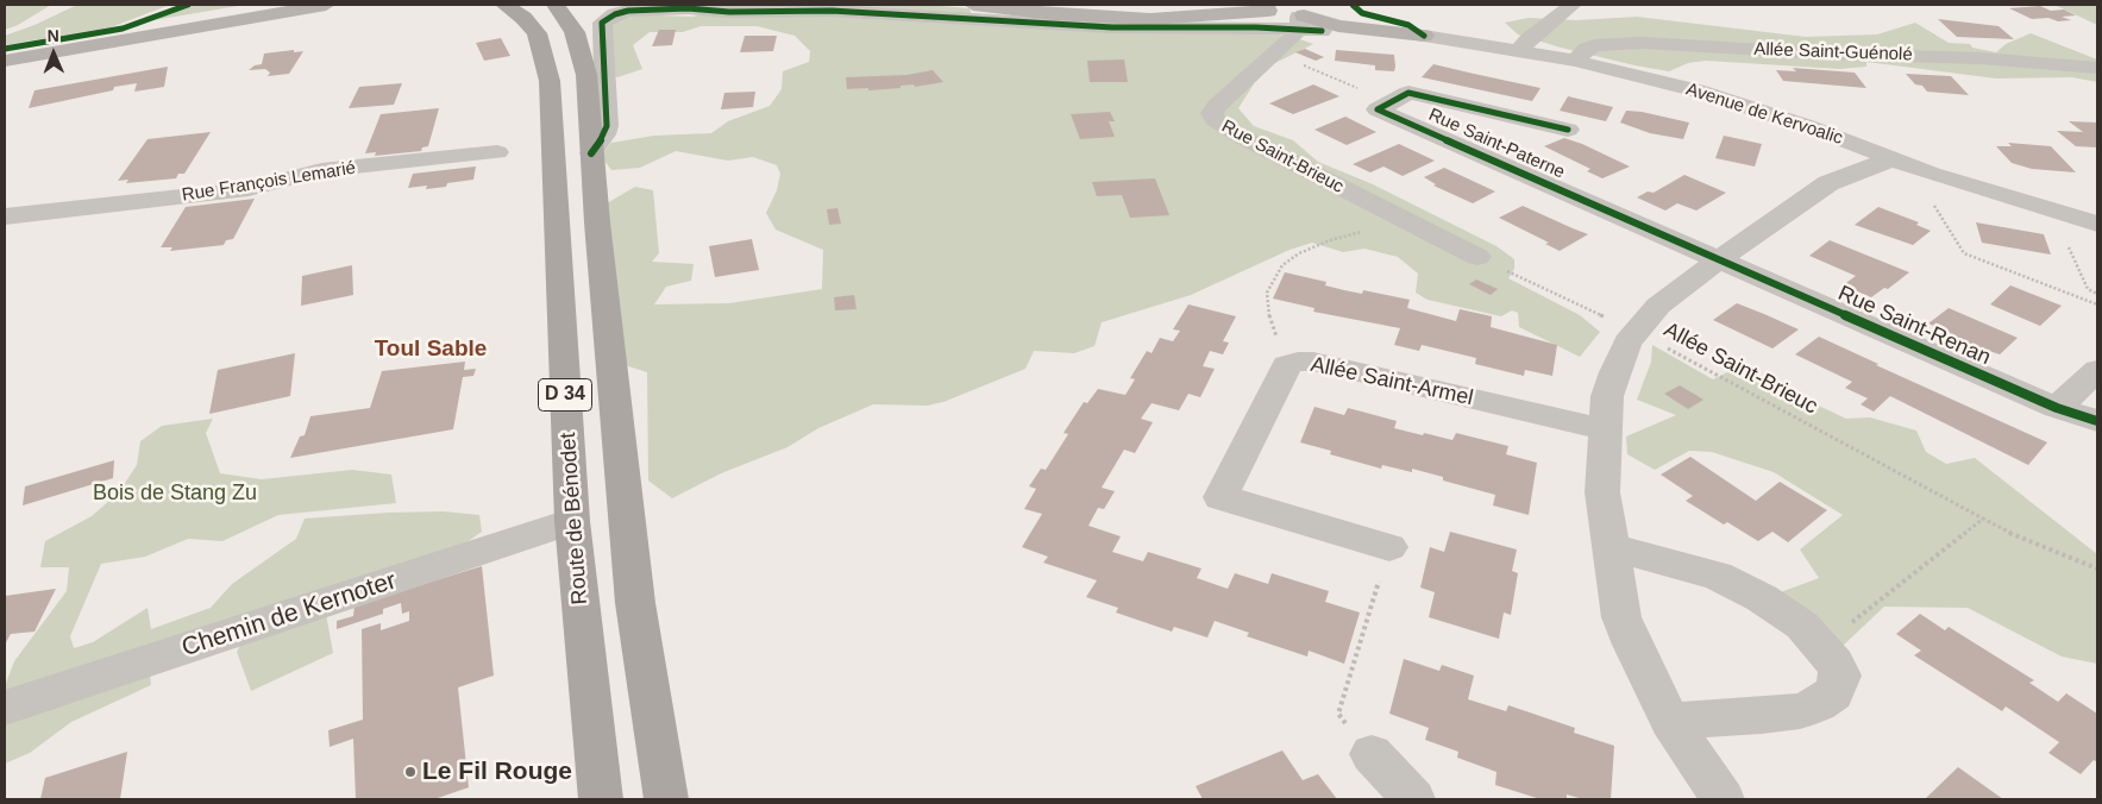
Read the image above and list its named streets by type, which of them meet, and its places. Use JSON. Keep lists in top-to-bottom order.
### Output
{
  "streets": {
    "main road": ["D 34", "Route de Bénodet"],
    "street": [
      "Allée Saint-Guénolé",
      "Avenue de Kervoalic",
      "Rue Saint-Paterne",
      "Rue Saint-Brieuc",
      "Rue François Lemarié",
      "Rue Saint-Renan",
      "Allée Saint-Armel",
      "Chemin de Kernoter"
    ],
    "path": ["Allée Saint-Brieuc"]
  },
  "crossings": [
    ["Allée Saint-Guénolé", "Avenue de Kervoalic"],
    ["Avenue de Kervoalic", "Rue Saint-Brieuc"],
    ["Rue Saint-Paterne", "Rue Saint-Renan"],
    ["Rue Saint-Brieuc", "Allée Saint-Brieuc"],
    ["Route de Bénodet", "Chemin de Kernoter"]
  ],
  "districts": ["Toul Sable"],
  "parks": ["Bois de Stang Zu"],
  "places": ["Le Fil Rouge"],
  "north": "top"
}
